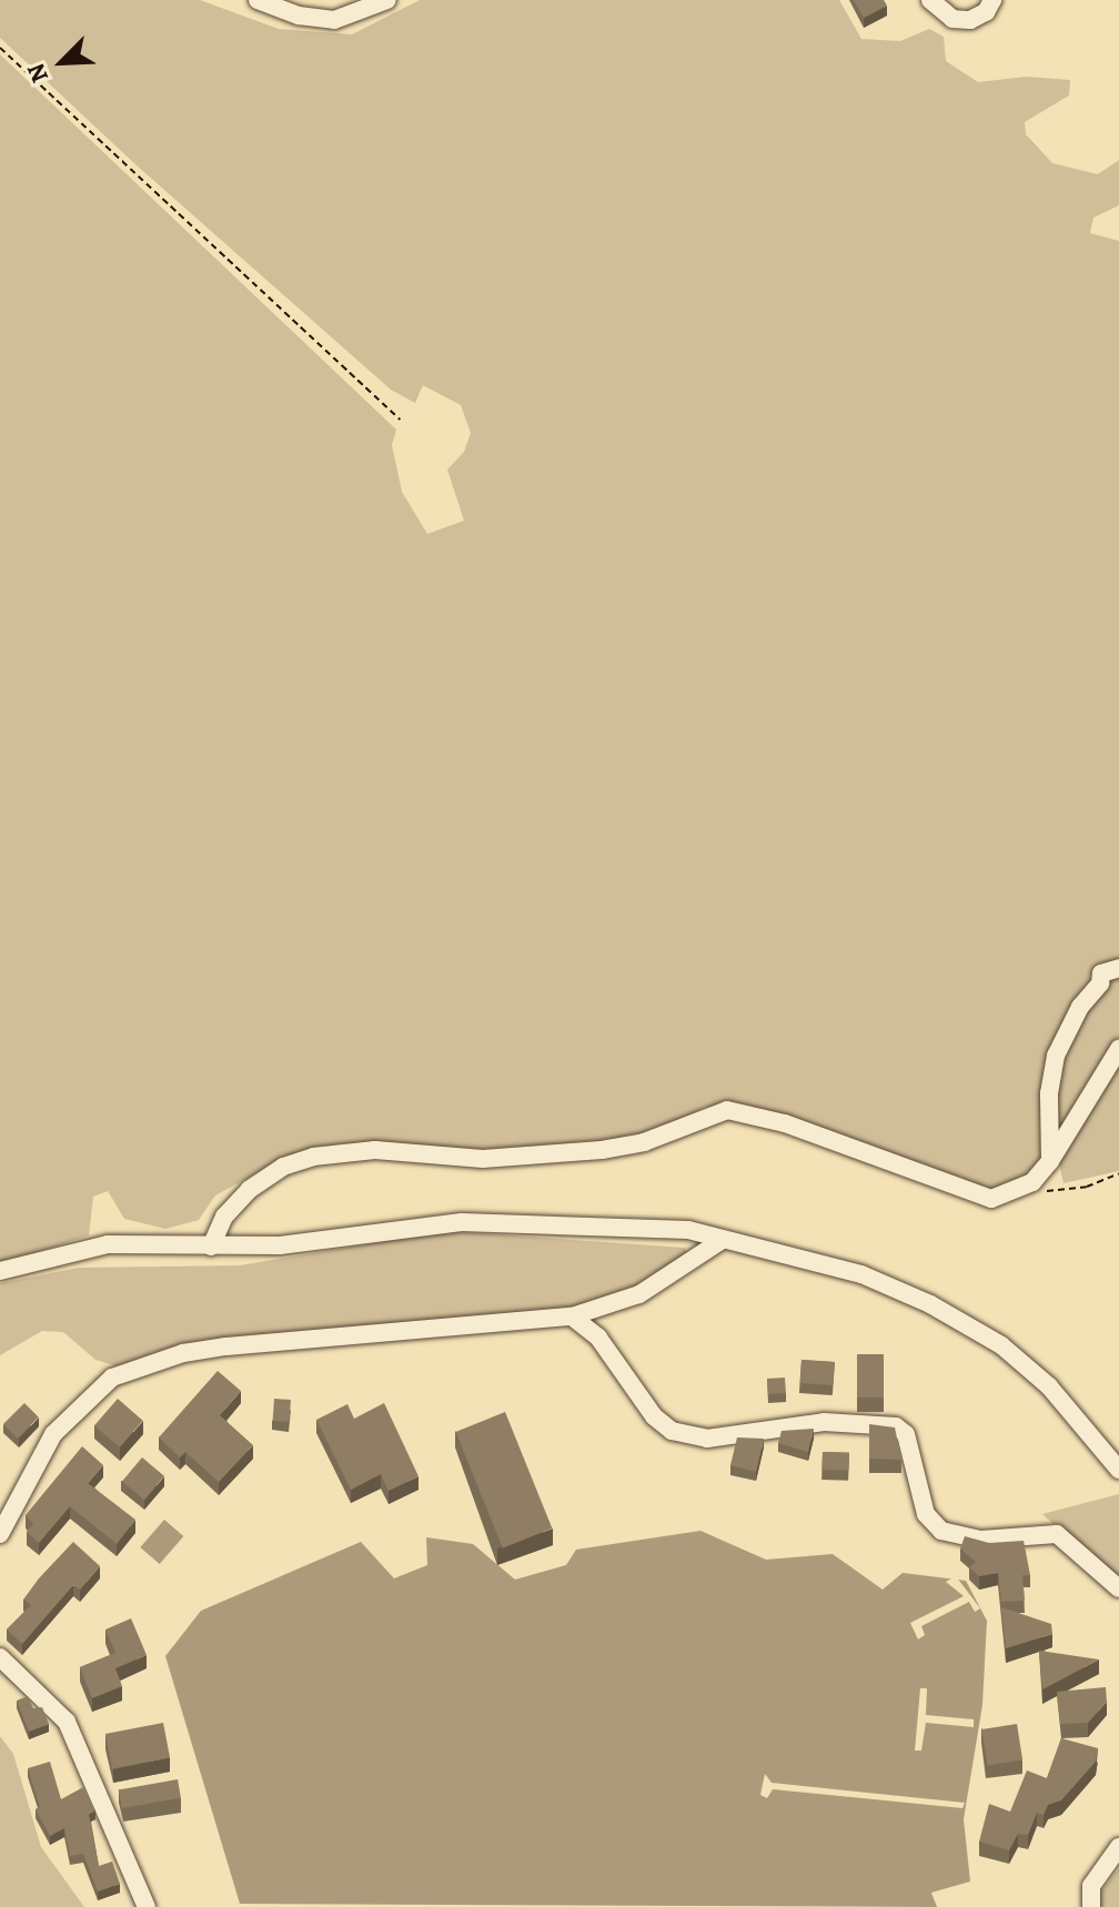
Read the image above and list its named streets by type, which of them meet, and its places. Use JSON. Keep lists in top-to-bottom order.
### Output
{
  "north": "bottom left"
}
